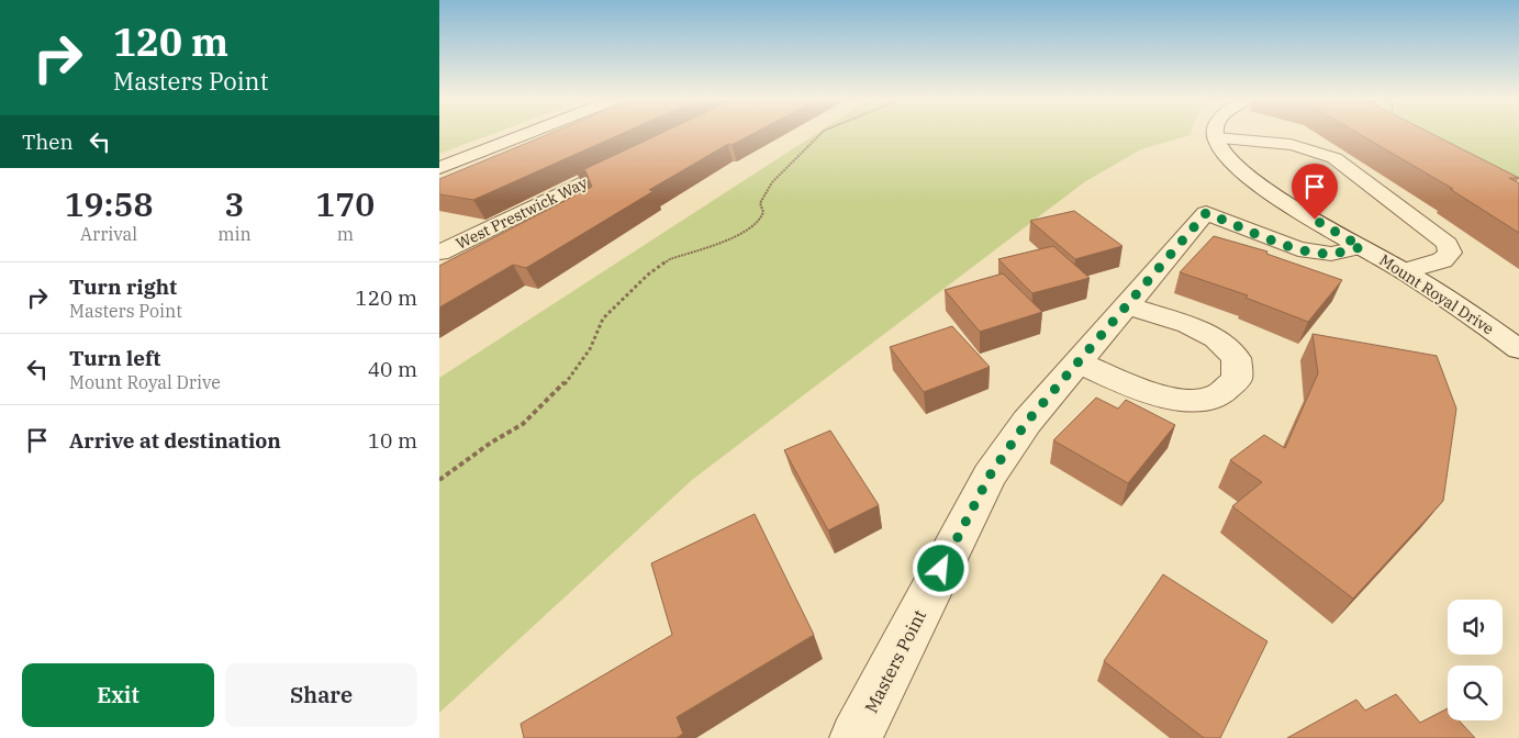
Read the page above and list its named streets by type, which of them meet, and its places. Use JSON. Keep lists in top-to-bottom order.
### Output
{
  "streets": {
    "street": ["West Prestwick Way", "Mount Royal Drive", "Masters Point"]
  },
  "crossings": [
    ["Mount Royal Drive", "Masters Point"]
  ],
  "page": {
    "turn": ["120 m", "Masters Point"],
    "then": "Then",
    "eta": [
      "19:58",
      "Arrival",
      "3",
      "min",
      "170",
      "m"
    ],
    "list": [
      {
        "name": "Turn right",
        "note": "Masters Point",
        "value": "120 m"
      },
      {
        "name": "Turn left",
        "note": "Mount Royal Drive",
        "value": "40 m"
      },
      {
        "name": "Arrive at destination",
        "value": "10 m"
      }
    ],
    "buttons": ["Exit", "Share"]
  }
}
